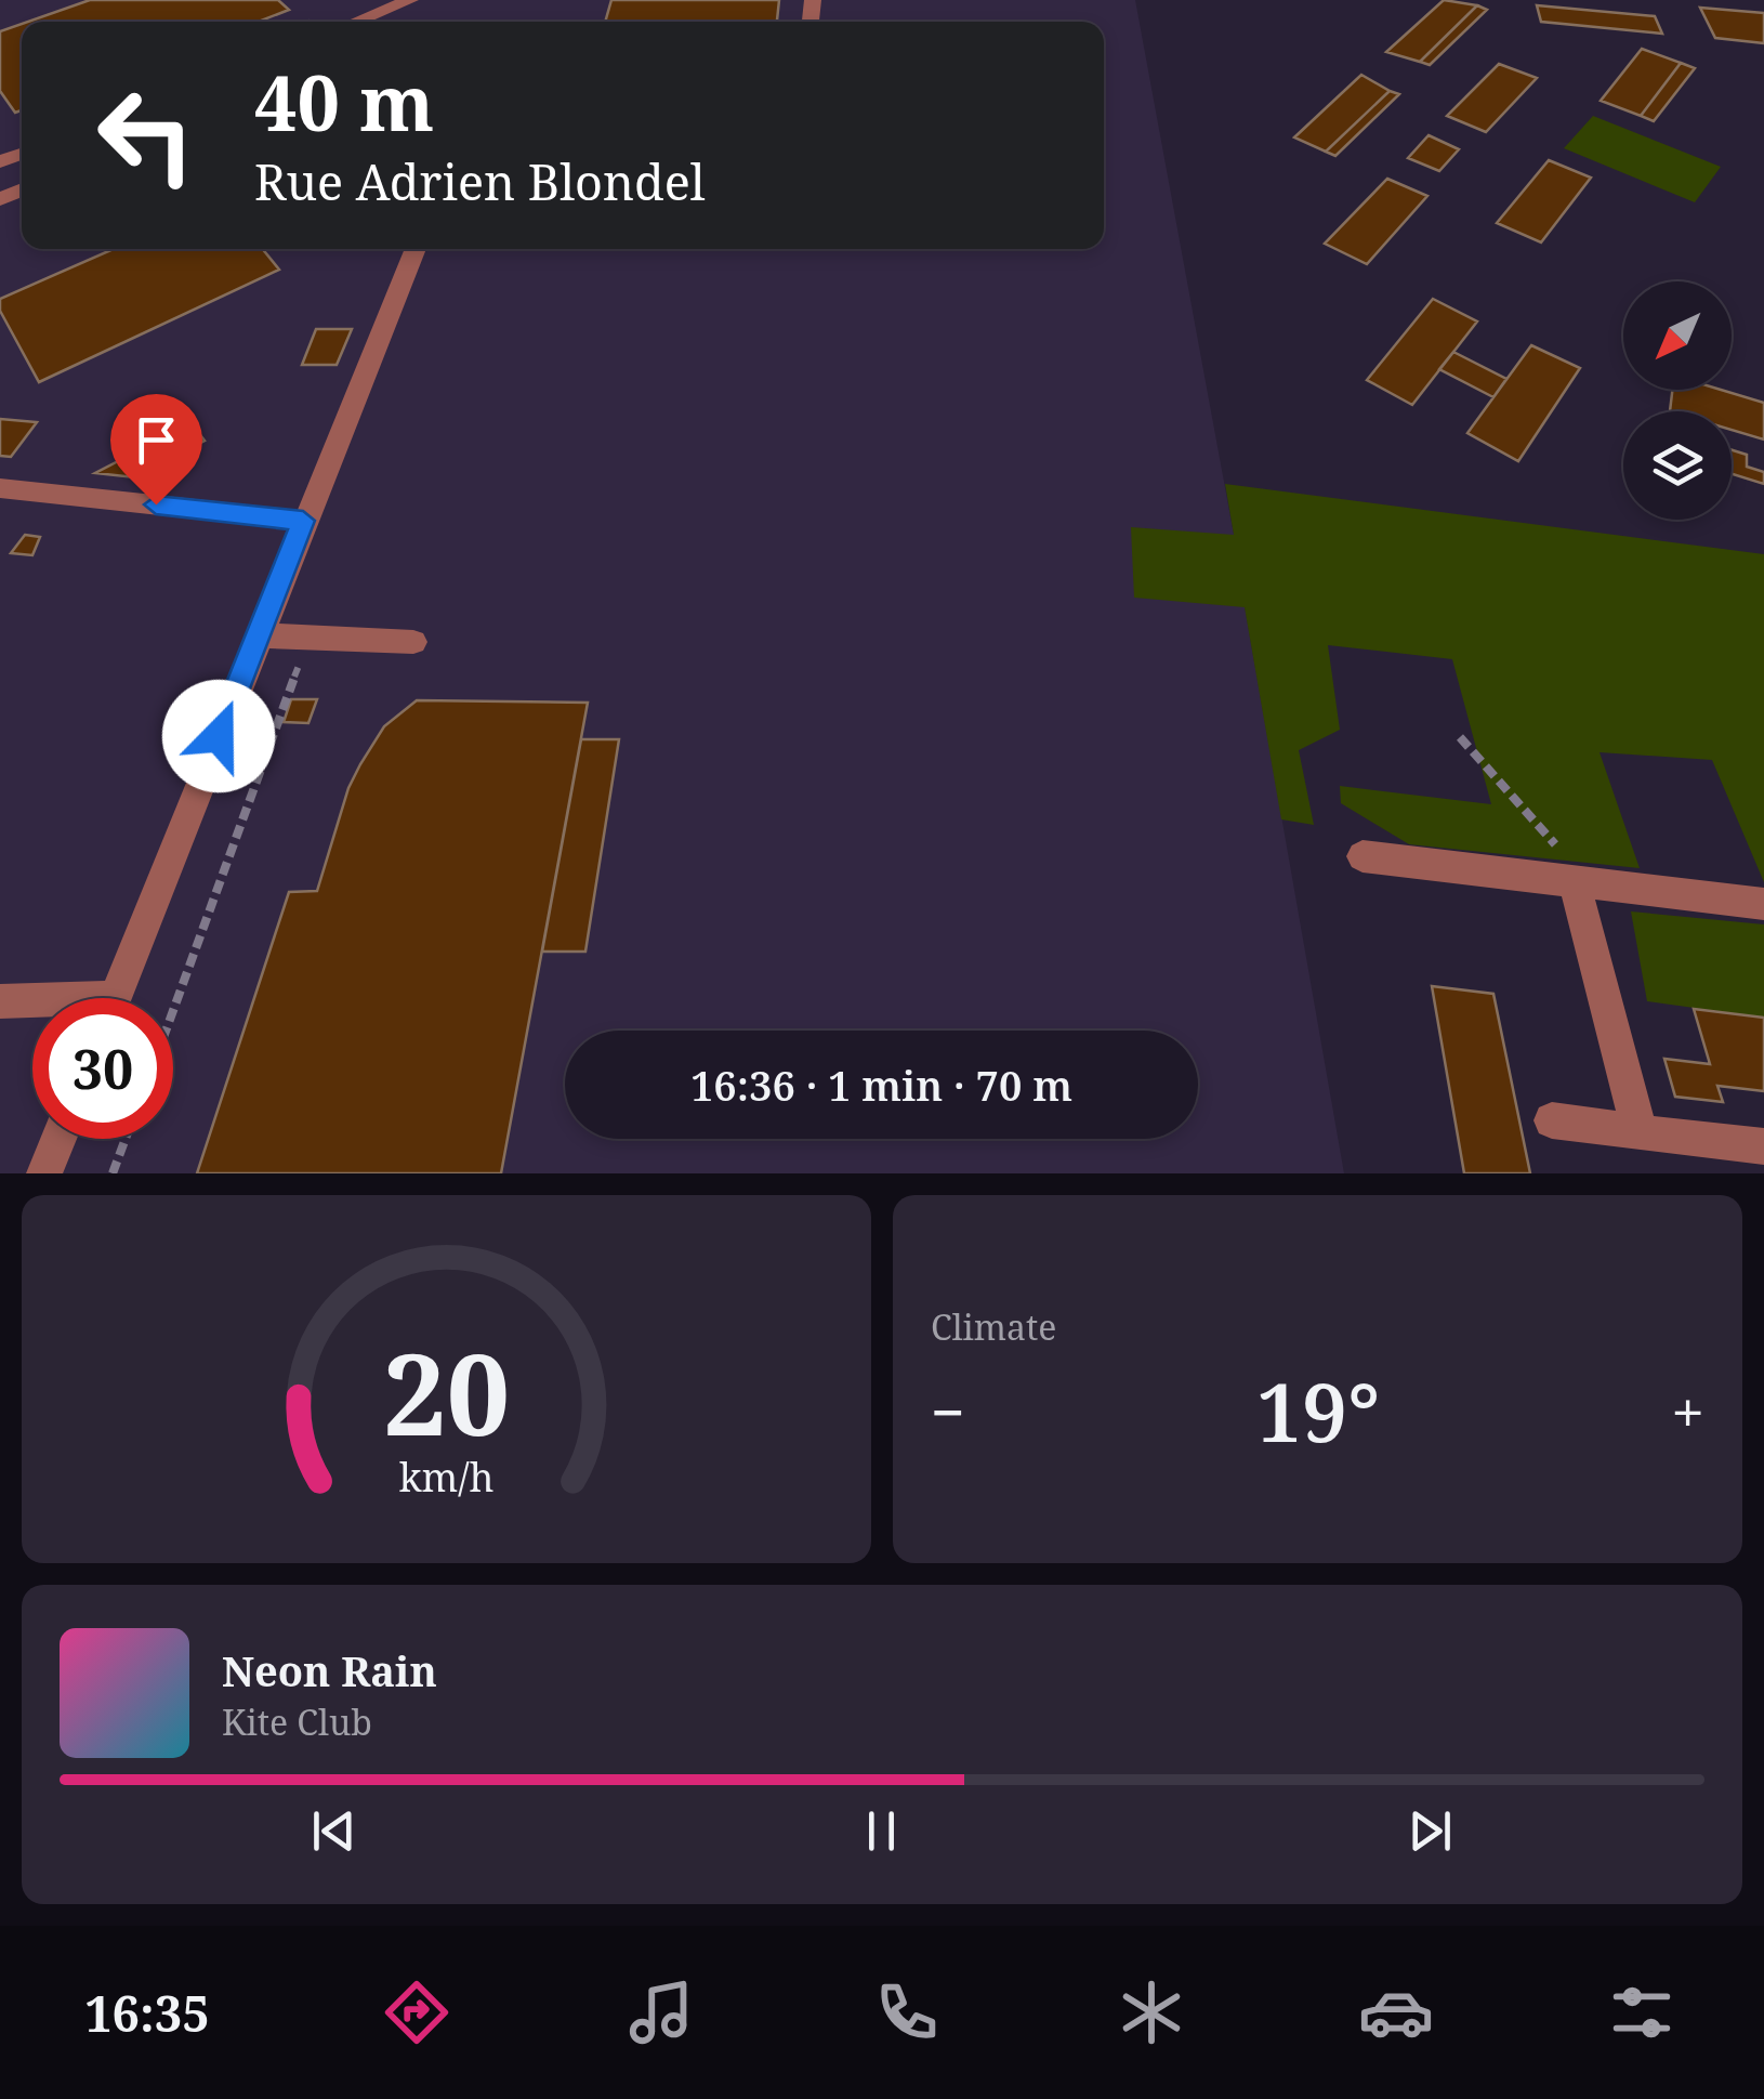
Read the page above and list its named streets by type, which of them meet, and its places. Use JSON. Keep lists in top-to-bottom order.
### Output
{
  "north": "bottom left",
  "page": {
    "turn": ["40 m", "Rue Adrien Blondel"],
    "limit": "30",
    "trip": "16:36 · 1 min · 70 m",
    "tile": "Climate",
    "heat": ["−", "19°", "+"],
    "song": ["Neon Rain", "Kite Club"],
    "tabs": "16:35",
    "gauge": ["20", "km/h"]
  }
}
